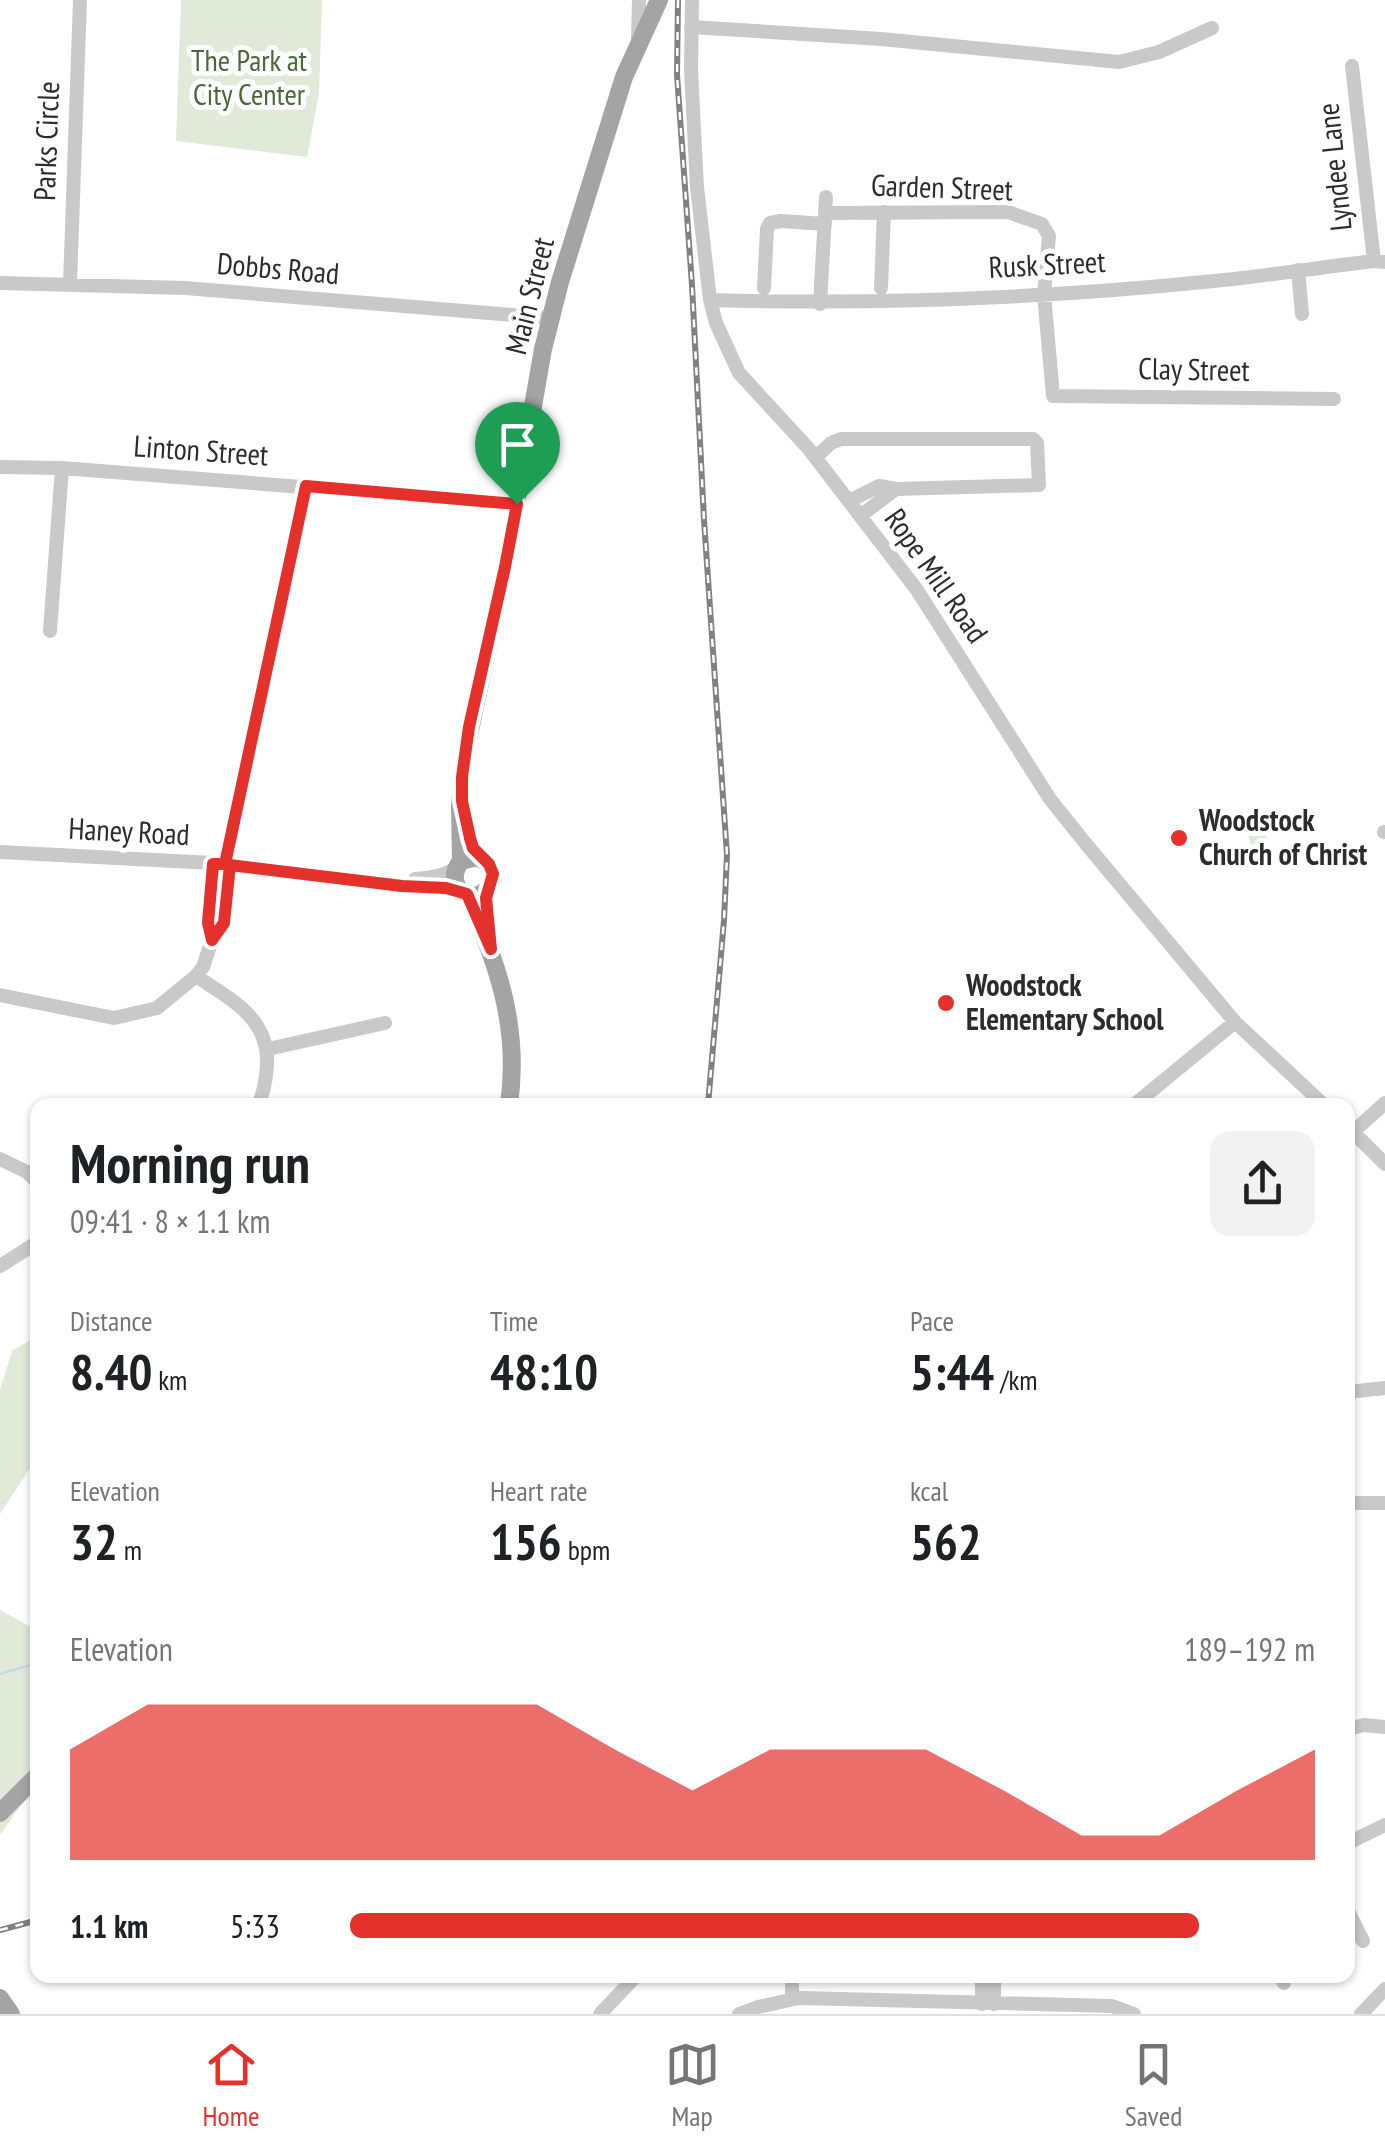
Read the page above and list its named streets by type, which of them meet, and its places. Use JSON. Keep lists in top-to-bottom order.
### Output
{
  "streets": {
    "main road": ["Main Street"],
    "street": [
      "Parks Circle",
      "Lyndee Lane",
      "Garden Street",
      "Rusk Street",
      "Dobbs Road",
      "Clay Street",
      "Linton Street",
      "Rope Mill Road",
      "Haney Road"
    ]
  },
  "crossings": [
    ["Parks Circle", "Dobbs Road"],
    ["Lyndee Lane", "Rusk Street"],
    ["Garden Street", "Rusk Street"],
    ["Garden Street", "Clay Street"],
    ["Rusk Street", "Clay Street"],
    ["Rusk Street", "Rope Mill Road"],
    ["Dobbs Road", "Main Street"],
    ["Main Street", "Linton Street"],
    ["Main Street", "Haney Road"]
  ],
  "parks": ["The Park at City Center"],
  "places": ["Woodstock Church of Christ", "Woodstock Elementary School"],
  "page": {
    "heading": ["Morning run", "09:41 · 8 × 1.1 km"],
    "stats": [
      ["Distance", "8.40 km"],
      ["Time", "48:10"],
      ["Pace", "5:44 /km"],
      ["Elevation", "32 m"],
      ["Heart rate", "156 bpm"],
      ["kcal", "562"]
    ],
    "chart": ["Elevation", "189–192 m"],
    "list": [
      {
        "name": "1.1 km",
        "note": "5:33"
      }
    ],
    "tabs": ["Home", "Map", "Saved"]
  }
}
